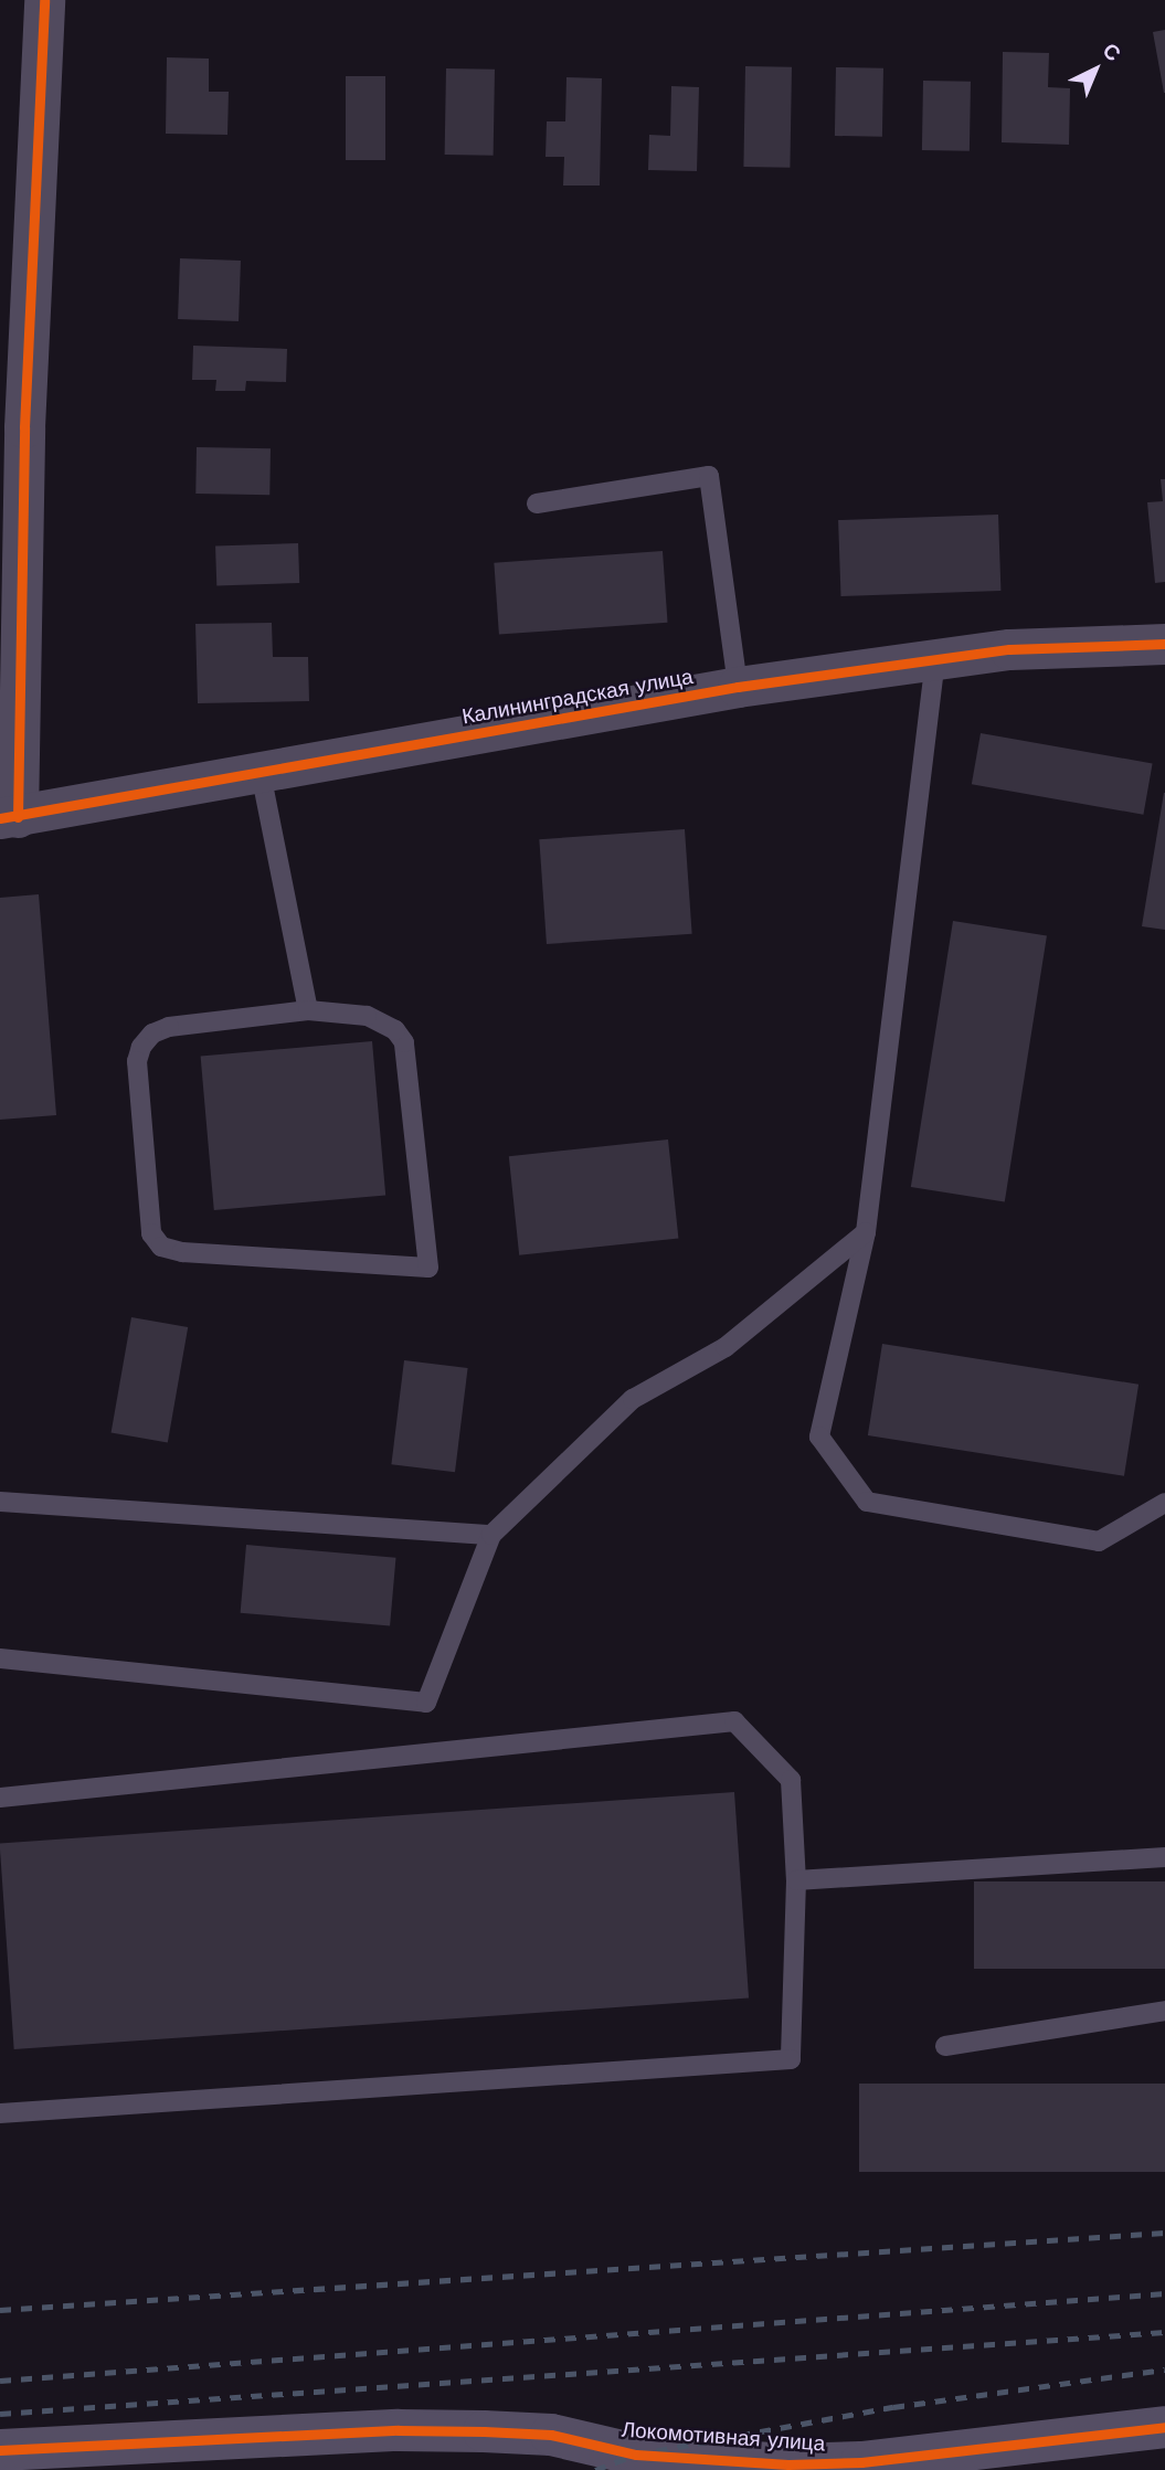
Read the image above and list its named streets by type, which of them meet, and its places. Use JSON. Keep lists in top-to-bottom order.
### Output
{
  "streets": {
    "street": ["Калининградская улица", "Локомотивная улица"]
  },
  "north": "top right"
}
